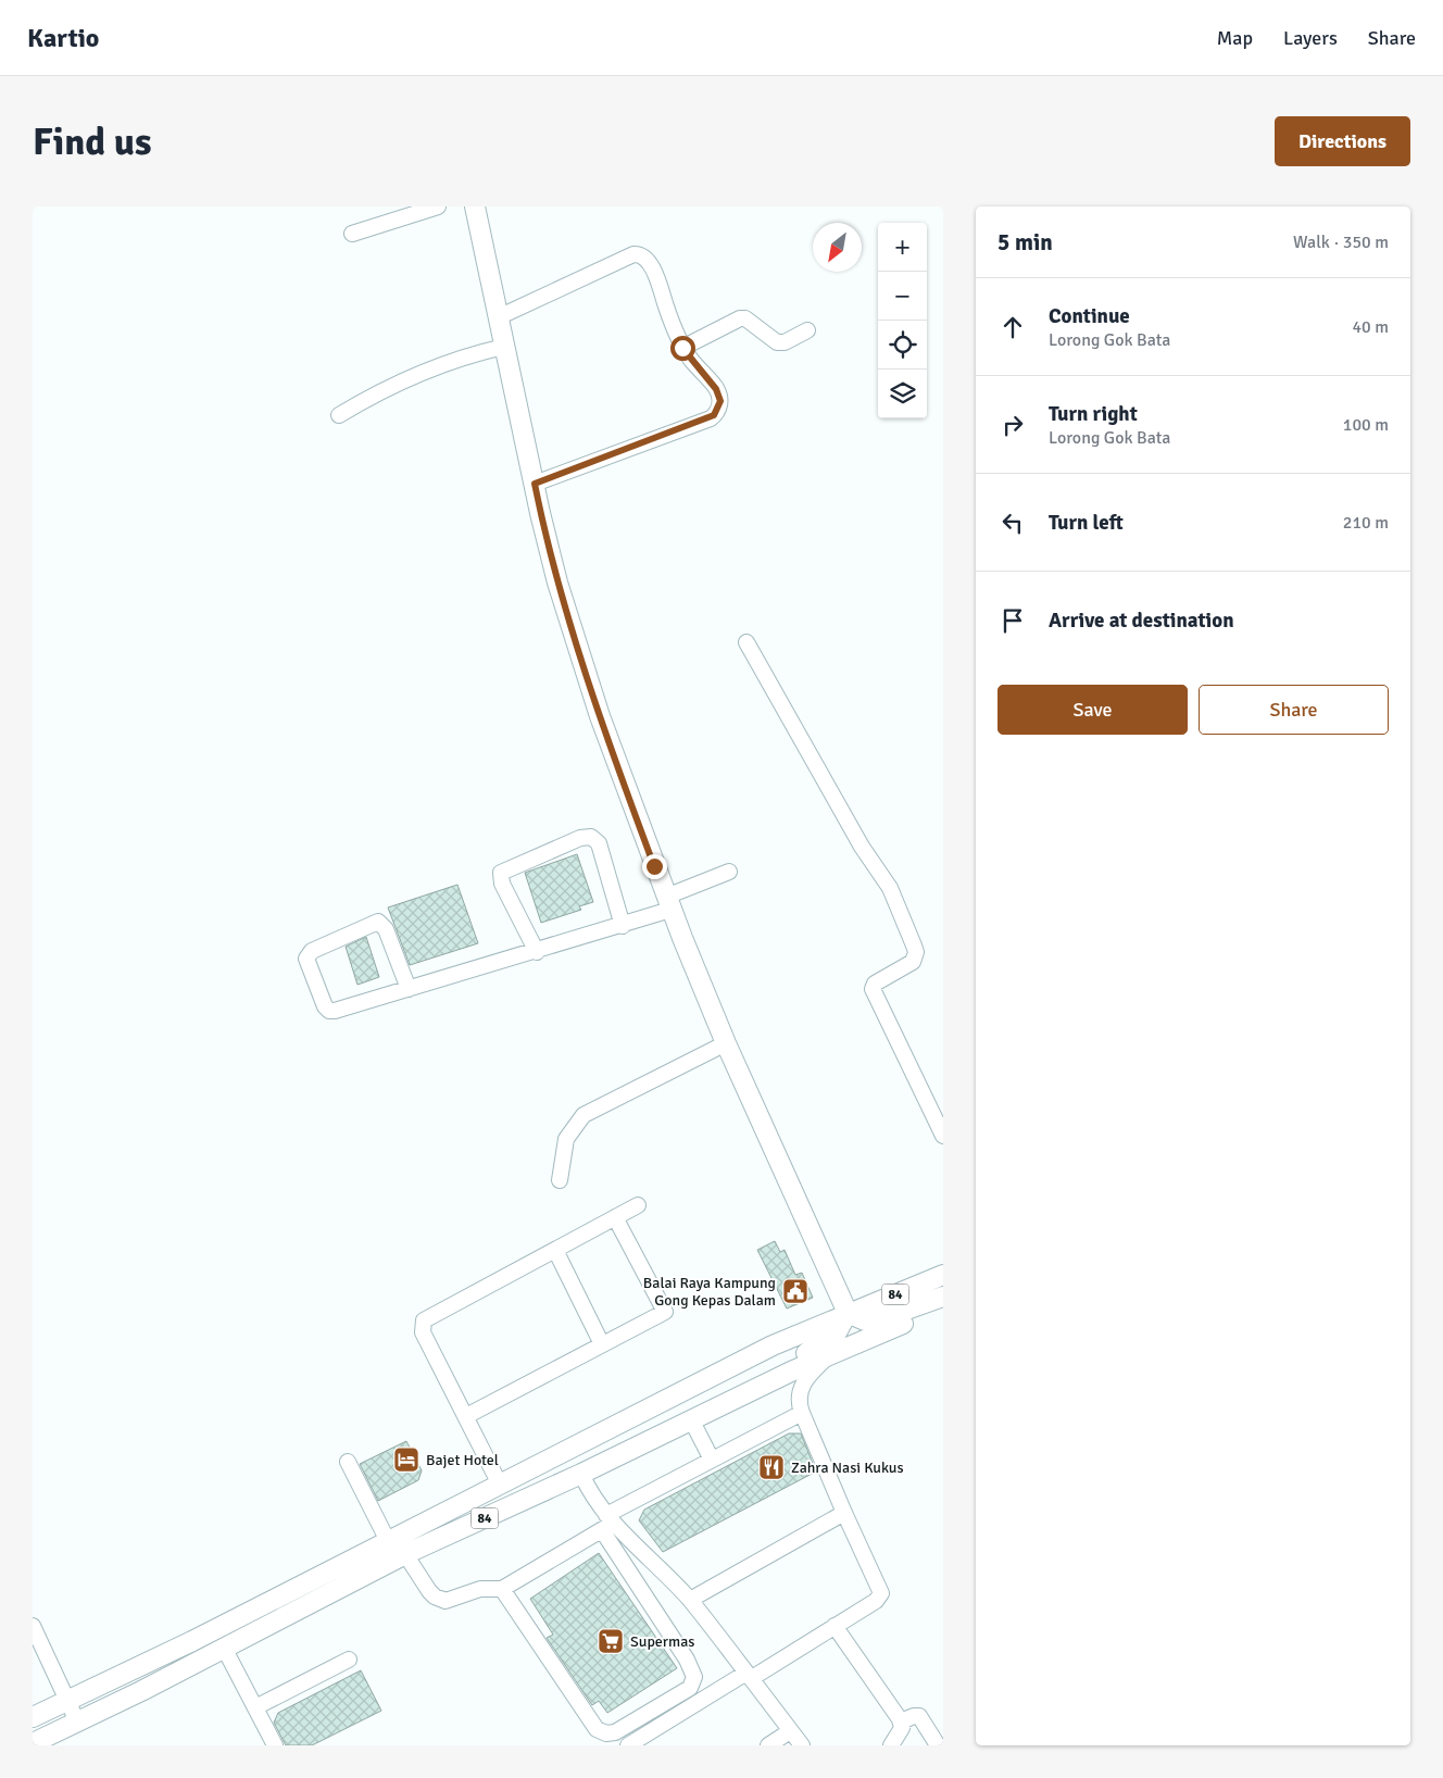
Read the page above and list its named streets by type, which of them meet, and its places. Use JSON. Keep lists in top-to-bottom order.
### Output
{
  "streets": {
    "main road": ["84"]
  },
  "places": {
    "public building": ["Balai Raya Kampung Gong Kepas Dalam"],
    "hotel": ["Bajet Hotel"],
    "restaurant": ["Zahra Nasi Kukus"],
    "supermarket": ["Supermas"]
  },
  "north": "bottom left",
  "page": {
    "header": "Kartio",
    "nav": ["Map", "Layers", "Share"],
    "buttons": [
      "Directions",
      ["Save", "Share"]
    ],
    "title": "Find us",
    "heading": ["5 min", "Walk · 350 m"],
    "map_buttons": ["+", "−"],
    "list": [
      ["Continue", "Lorong Gok Bata", "40 m"],
      ["Turn right", "Lorong Gok Bata", "100 m"],
      ["Turn left", "210 m"],
      "Arrive at destination"
    ]
  }
}
